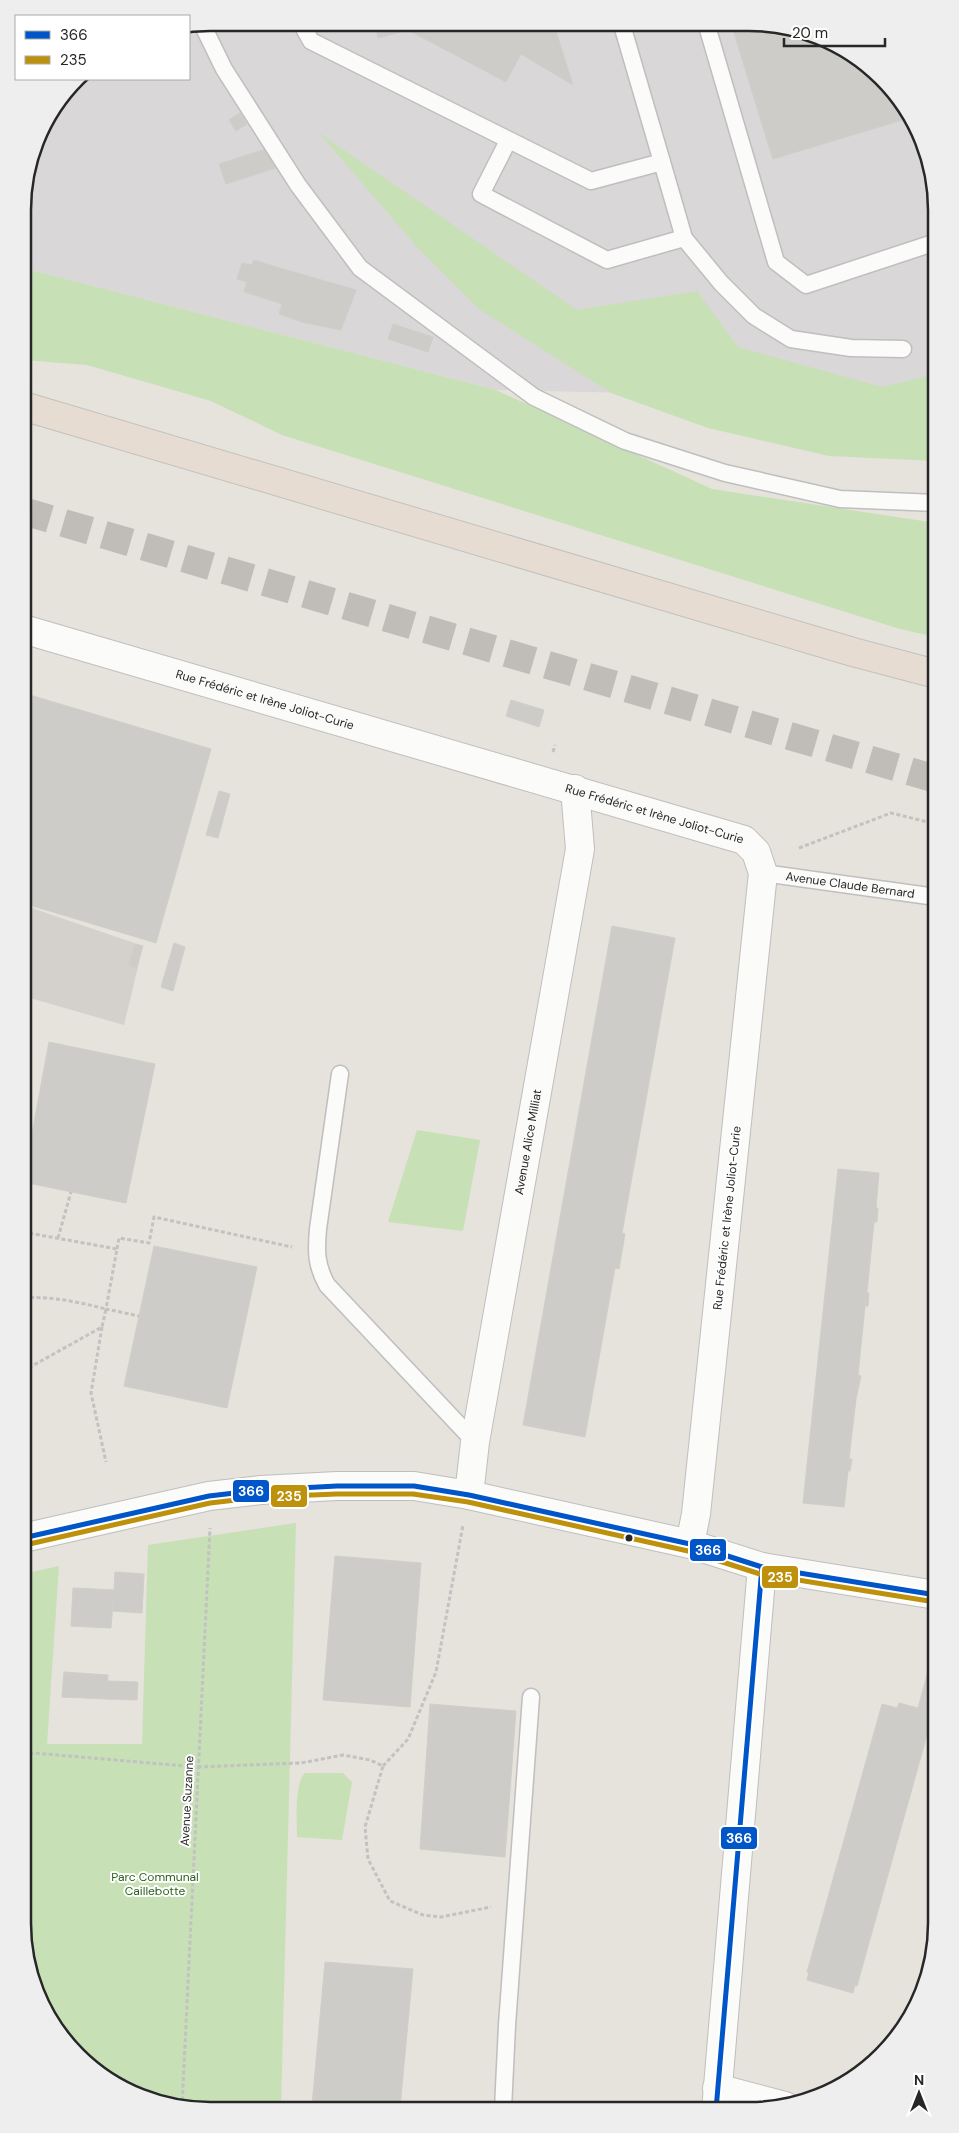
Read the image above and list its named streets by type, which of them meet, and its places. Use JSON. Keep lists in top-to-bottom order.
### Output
{
  "streets": {
    "street": ["Rue Frédéric et Irène Joliot-Curie", "Avenue Alice Milliat"],
    "lane": ["Avenue Claude Bernard"],
    "path": ["Avenue Suzanne"]
  },
  "crossings": [
    ["Rue Frédéric et Irène Joliot-Curie", "Avenue Claude Bernard"],
    ["Rue Frédéric et Irène Joliot-Curie", "Avenue Alice Milliat"]
  ],
  "parks": ["Parc Communal Caillebotte"],
  "lines": ["transit line 366", "transit line 235"],
  "legend": ["366", "235"],
  "scale_bar": "20 m",
  "north": "top"
}
